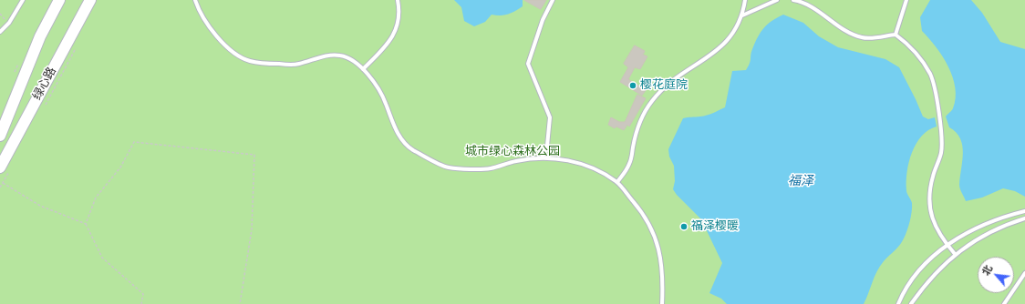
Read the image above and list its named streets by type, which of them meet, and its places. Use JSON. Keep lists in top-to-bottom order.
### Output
{
  "streets": {
    "main road": ["绿心路"]
  },
  "water": ["福泽"],
  "parks": ["城市绿心森林公园"],
  "places": ["樱花庭院", "福泽樱暖"],
  "north": "top left"
}
